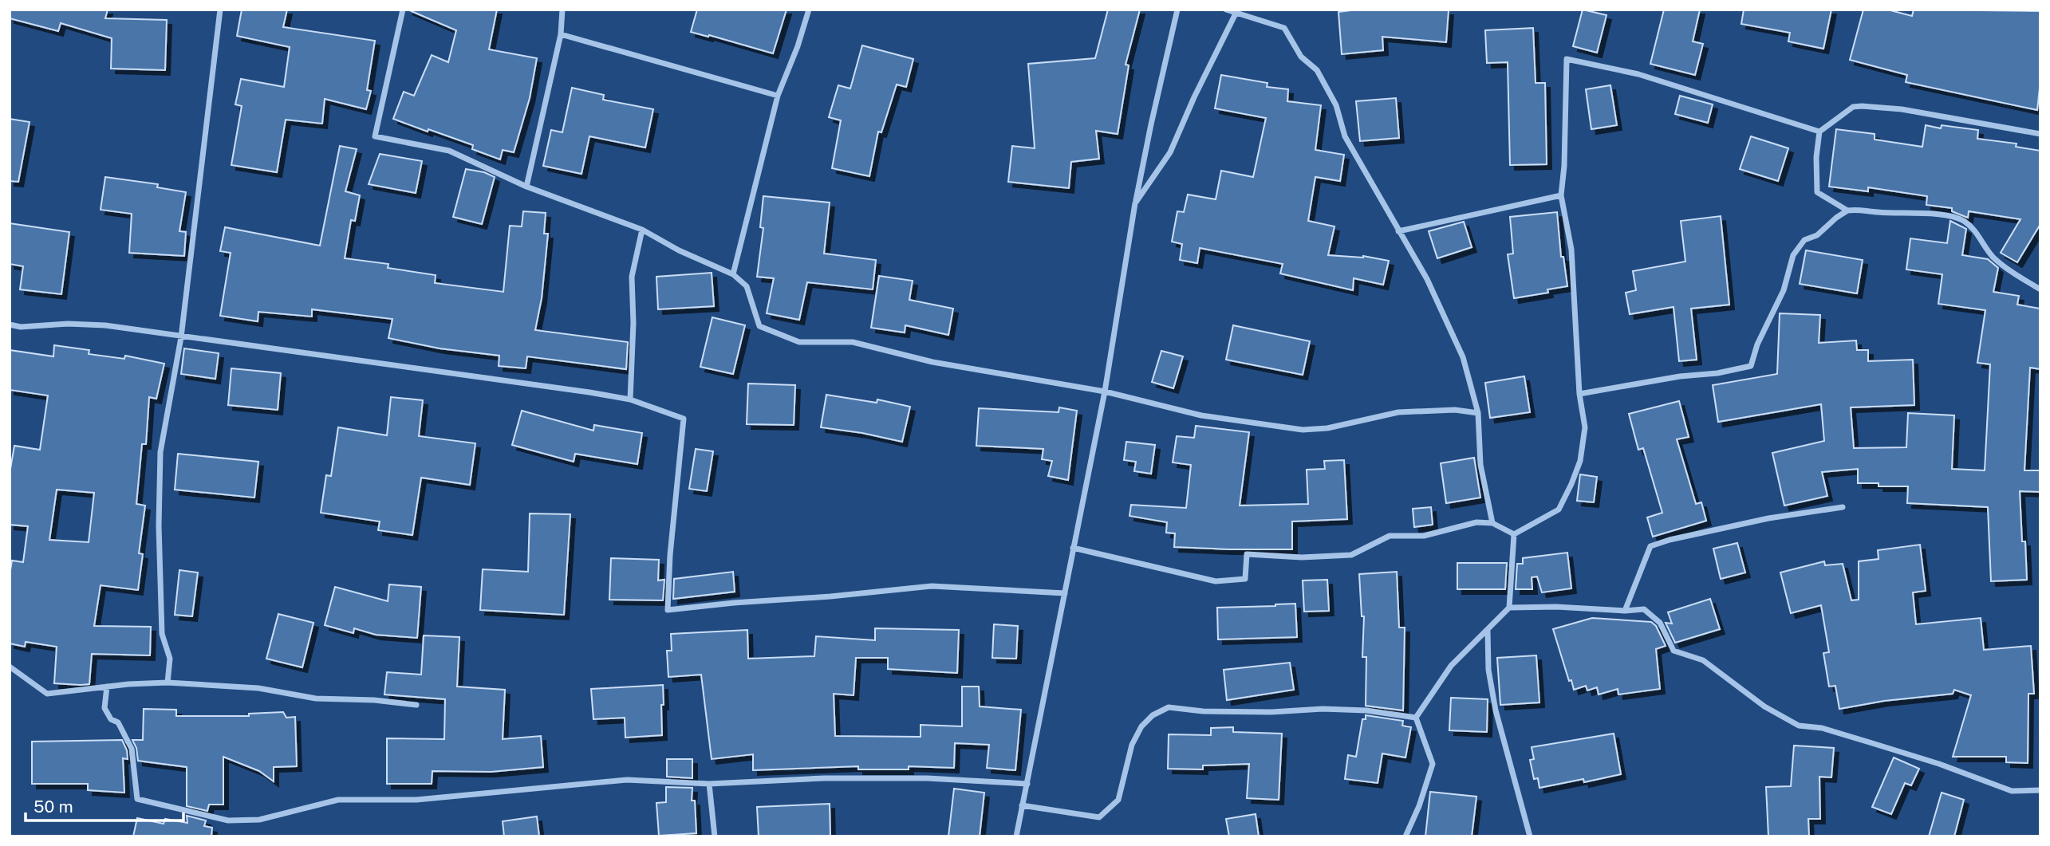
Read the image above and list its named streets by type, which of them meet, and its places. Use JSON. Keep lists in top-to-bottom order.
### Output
{
  "scale_bar": "50 m"
}
